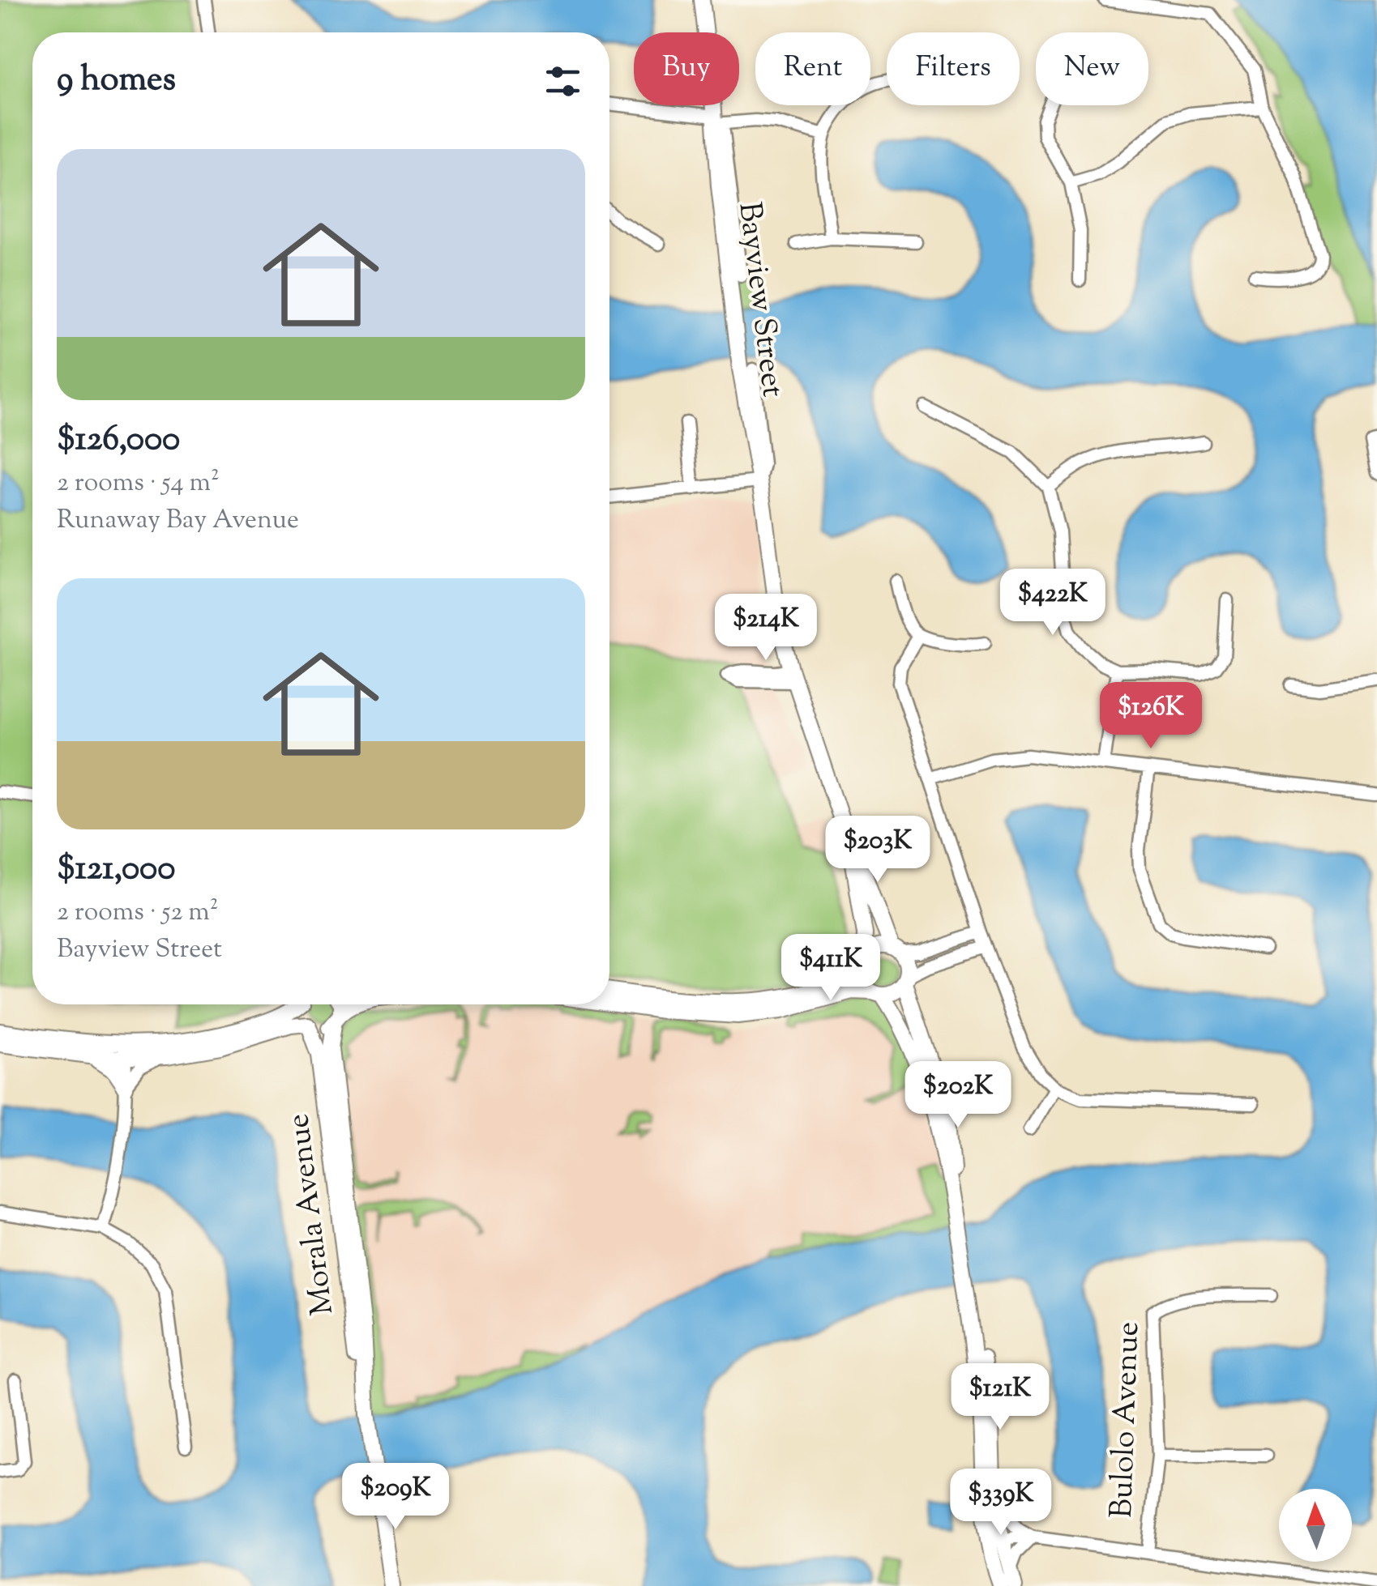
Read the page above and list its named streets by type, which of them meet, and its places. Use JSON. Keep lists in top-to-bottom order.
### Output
{
  "streets": {
    "main road": ["Bayview Street", "Morala Avenue"],
    "street": ["Bulolo Avenue"]
  },
  "north": "top",
  "page": {
    "chip": [
      "Buy",
      "Rent",
      "Filters",
      "New"
    ],
    "heading": "9 homes",
    "list": [
      {
        "name": "$126,000",
        "note": "2 rooms · 54 m² · Runaway Bay Avenue"
      },
      {
        "name": "$121,000",
        "note": "2 rooms · 52 m² · Bayview Street"
      }
    ],
    "price": [
      "$422K",
      "$214K",
      "$126K",
      "$203K",
      "$411K",
      "$202K",
      "$121K",
      "$209K",
      "$339K"
    ]
  }
}
